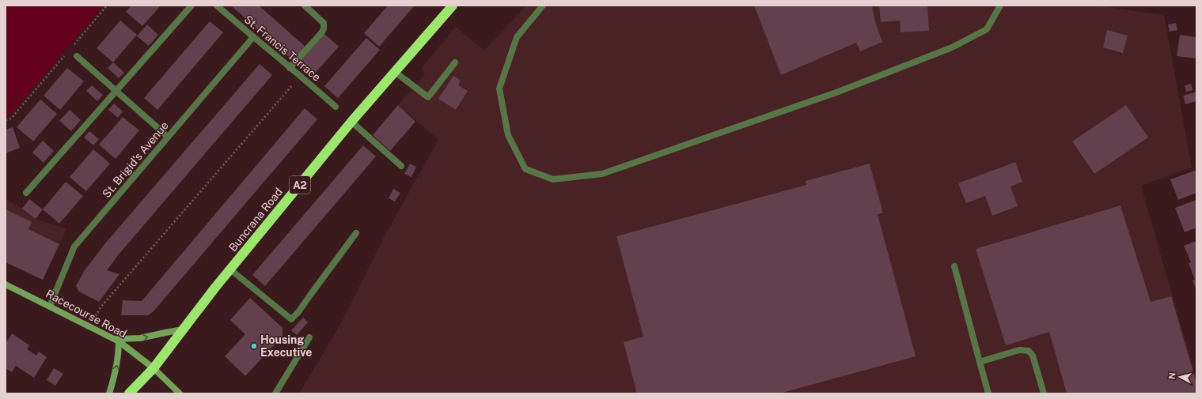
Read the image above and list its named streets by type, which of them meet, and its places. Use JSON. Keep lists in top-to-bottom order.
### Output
{
  "streets": {
    "highway": ["A2", "Buncrana Road"],
    "main road": ["Racecourse Road"],
    "street": ["St. Francis Terrace", "St. Brigid's Avenue"]
  },
  "crossings": [
    ["St. Francis Terrace", "St. Brigid's Avenue"],
    ["St. Brigid's Avenue", "Racecourse Road"],
    ["Buncrana Road", "Racecourse Road"]
  ],
  "places": ["Housing Executive"],
  "north": "left"
}
